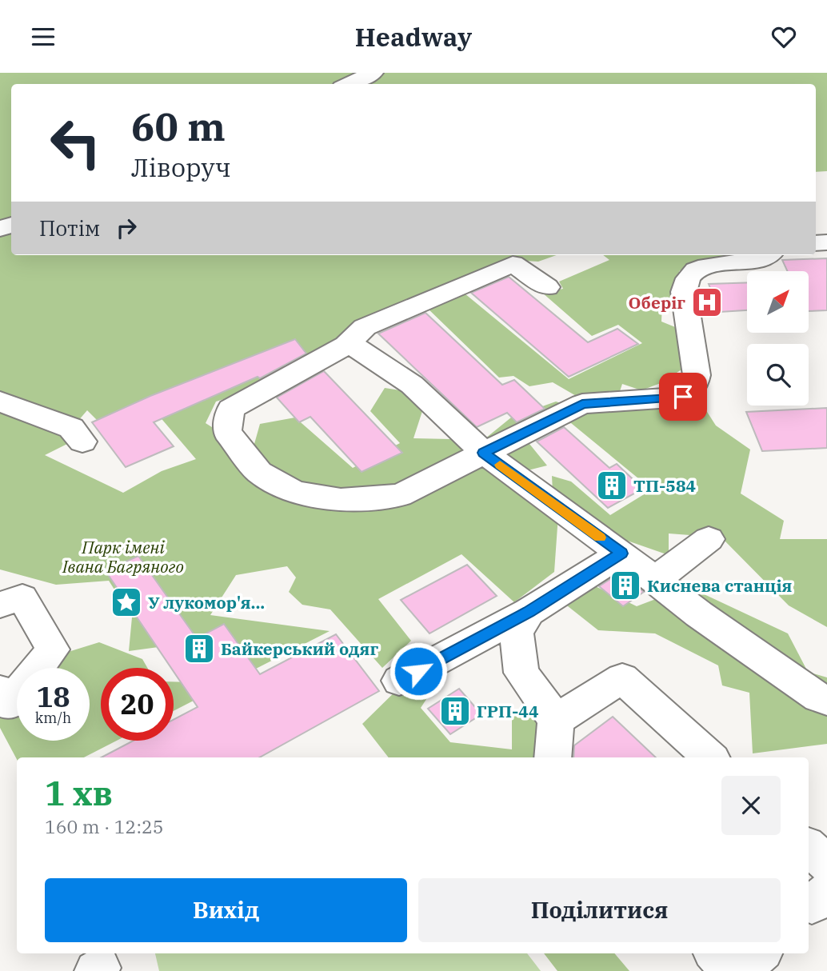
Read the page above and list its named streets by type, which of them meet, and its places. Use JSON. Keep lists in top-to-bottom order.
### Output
{
  "parks": ["Парк імені Івана Багряного"],
  "places": {
    "hospital": ["Оберіг"],
    "building": [
      "ТП-584",
      "Киснева станція",
      "Байкерський одяг",
      "ГРП-44"
    ],
    "place": ["У лукомор'я..."]
  },
  "north": "top right",
  "page": {
    "header": "Headway",
    "turn": ["60 m", "Ліворуч"],
    "then": "Потім",
    "speed": "18 km/h",
    "limit": "20",
    "heading": ["1 хв", "160 m · 12:25"],
    "buttons": ["Вихід", "Поділитися"]
  }
}
